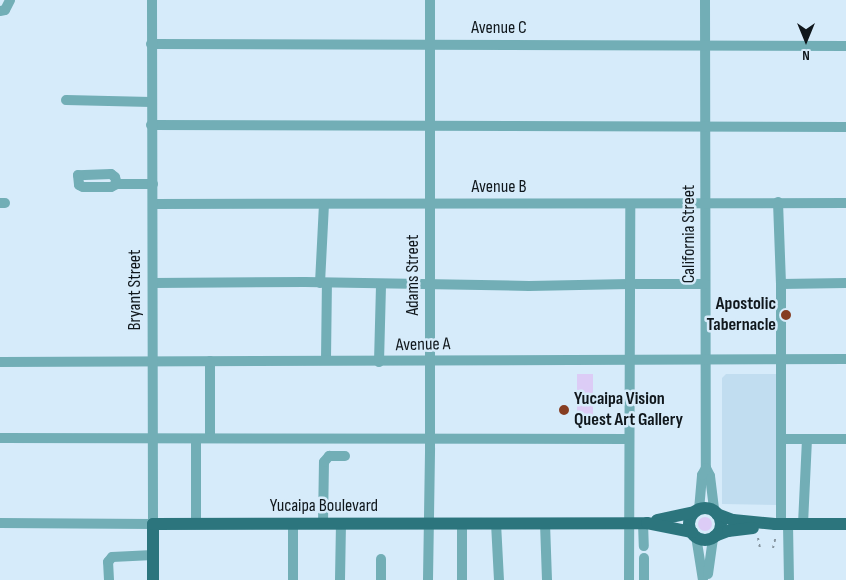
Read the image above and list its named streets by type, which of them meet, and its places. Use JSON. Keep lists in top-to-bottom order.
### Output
{
  "streets": {
    "main road": ["Bryant Street", "Yucaipa Boulevard"],
    "street": [
      "Avenue C",
      "Avenue B",
      "California Street",
      "Adams Street",
      "Avenue A"
    ]
  },
  "crossings": [
    ["Avenue C", "California Street"],
    ["Avenue C", "Adams Street"],
    ["Avenue C", "Bryant Street"],
    ["Avenue B", "California Street"],
    ["Avenue B", "Adams Street"],
    ["Avenue B", "Bryant Street"],
    ["California Street", "Avenue A"],
    ["California Street", "Yucaipa Boulevard"],
    ["Adams Street", "Avenue A"],
    ["Adams Street", "Yucaipa Boulevard"],
    ["Bryant Street", "Avenue A"],
    ["Bryant Street", "Yucaipa Boulevard"]
  ],
  "places": ["Apostolic Tabernacle", "Yucaipa Vision Quest Art Gallery"],
  "north": "bottom"
}
